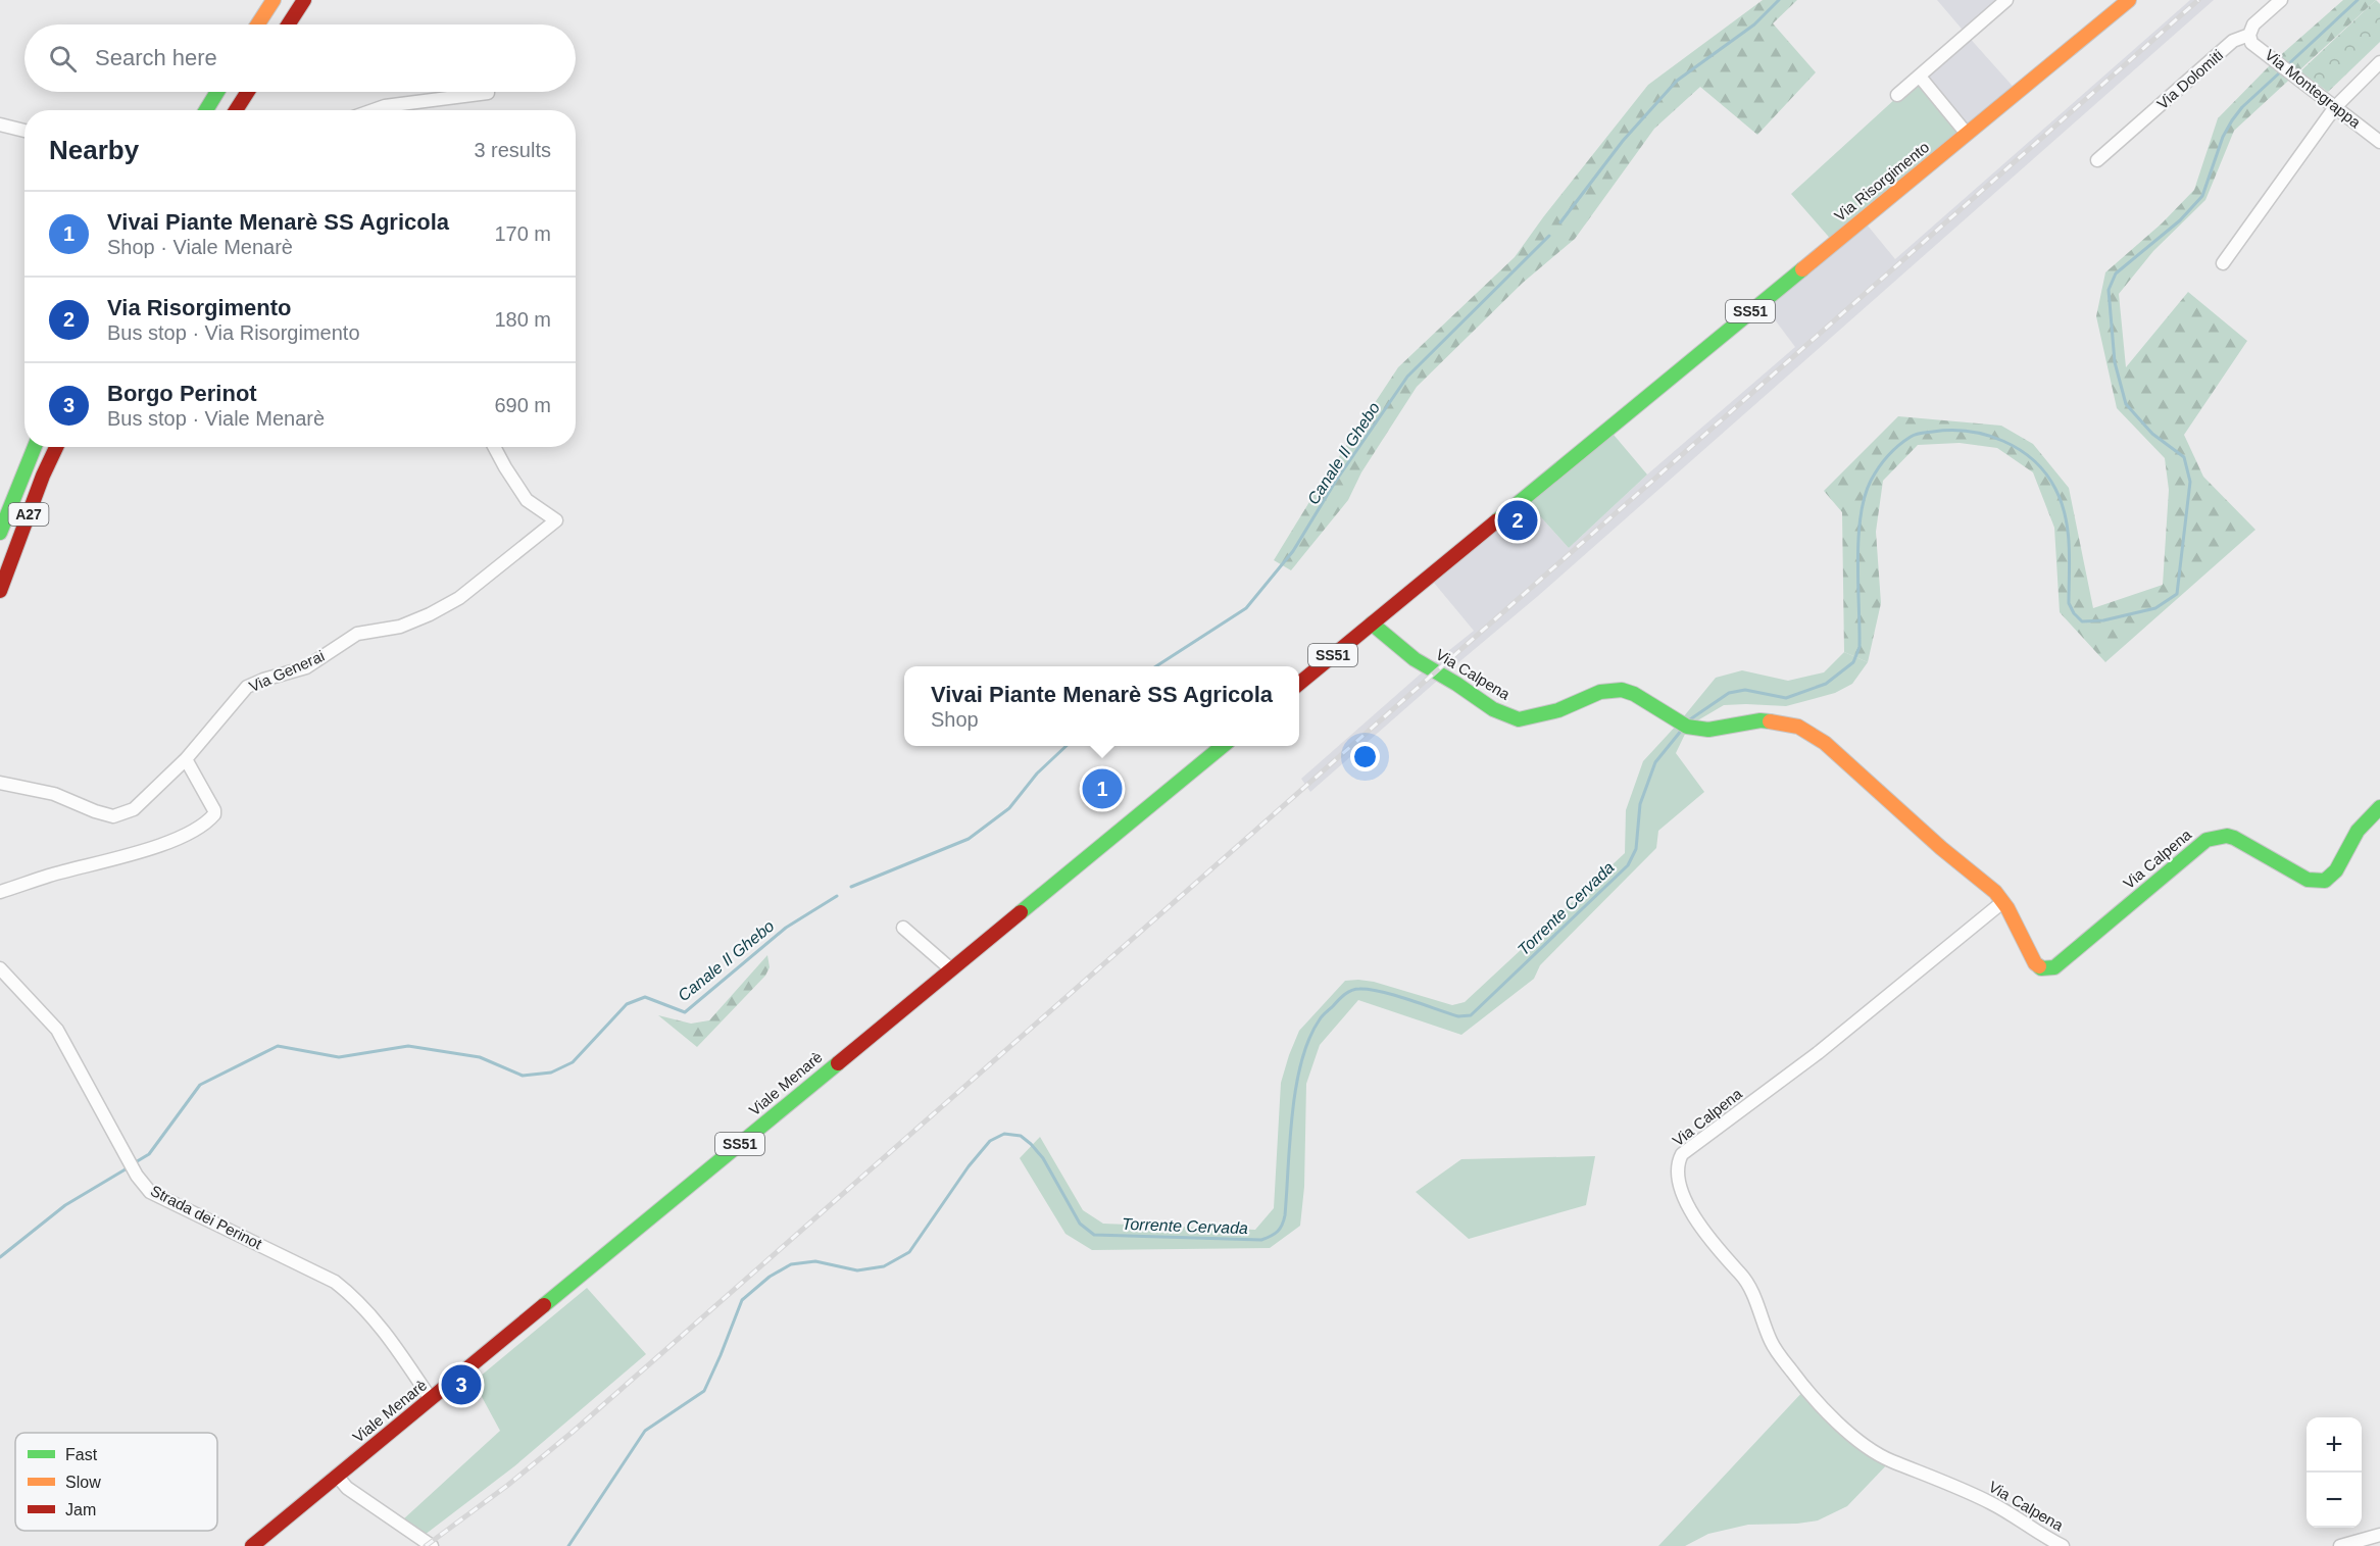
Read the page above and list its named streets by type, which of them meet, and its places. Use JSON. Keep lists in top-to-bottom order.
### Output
{
  "streets": {
    "main road": [
      "Via Risorgimento",
      "SS51",
      "A27",
      "Via Calpena",
      "Viale Menarè"
    ],
    "street": [
      "Via Dolomiti",
      "Via Montegrappa",
      "Via Generai",
      "Strada dei Perinot"
    ]
  },
  "crossings": [
    ["Via Dolomiti", "Via Montegrappa"],
    ["Via Risorgimento", "SS51"],
    ["Via Risorgimento", "Via Calpena"],
    ["SS51", "Via Calpena"],
    ["Viale Menarè", "Strada dei Perinot"]
  ],
  "water": ["Canale Il Ghebo", "Torrente Cervada"],
  "legend": ["Fast", "Slow", "Jam"],
  "page": {
    "search": "Search here",
    "heading": ["Nearby", "3 results"],
    "list": [
      {
        "mark": "1",
        "name": "Vivai Piante Menarè SS Agricola",
        "note": "Shop · Viale Menarè",
        "value": "170 m"
      },
      {
        "mark": "2",
        "name": "Via Risorgimento",
        "note": "Bus stop · Via Risorgimento",
        "value": "180 m"
      },
      {
        "mark": "3",
        "name": "Borgo Perinot",
        "note": "Bus stop · Viale Menarè",
        "value": "690 m"
      }
    ],
    "pins": ["2", "1", "3"],
    "popup": ["Vivai Piante Menarè SS Agricola", "Shop"],
    "map_buttons": ["+", "−"]
  }
}
